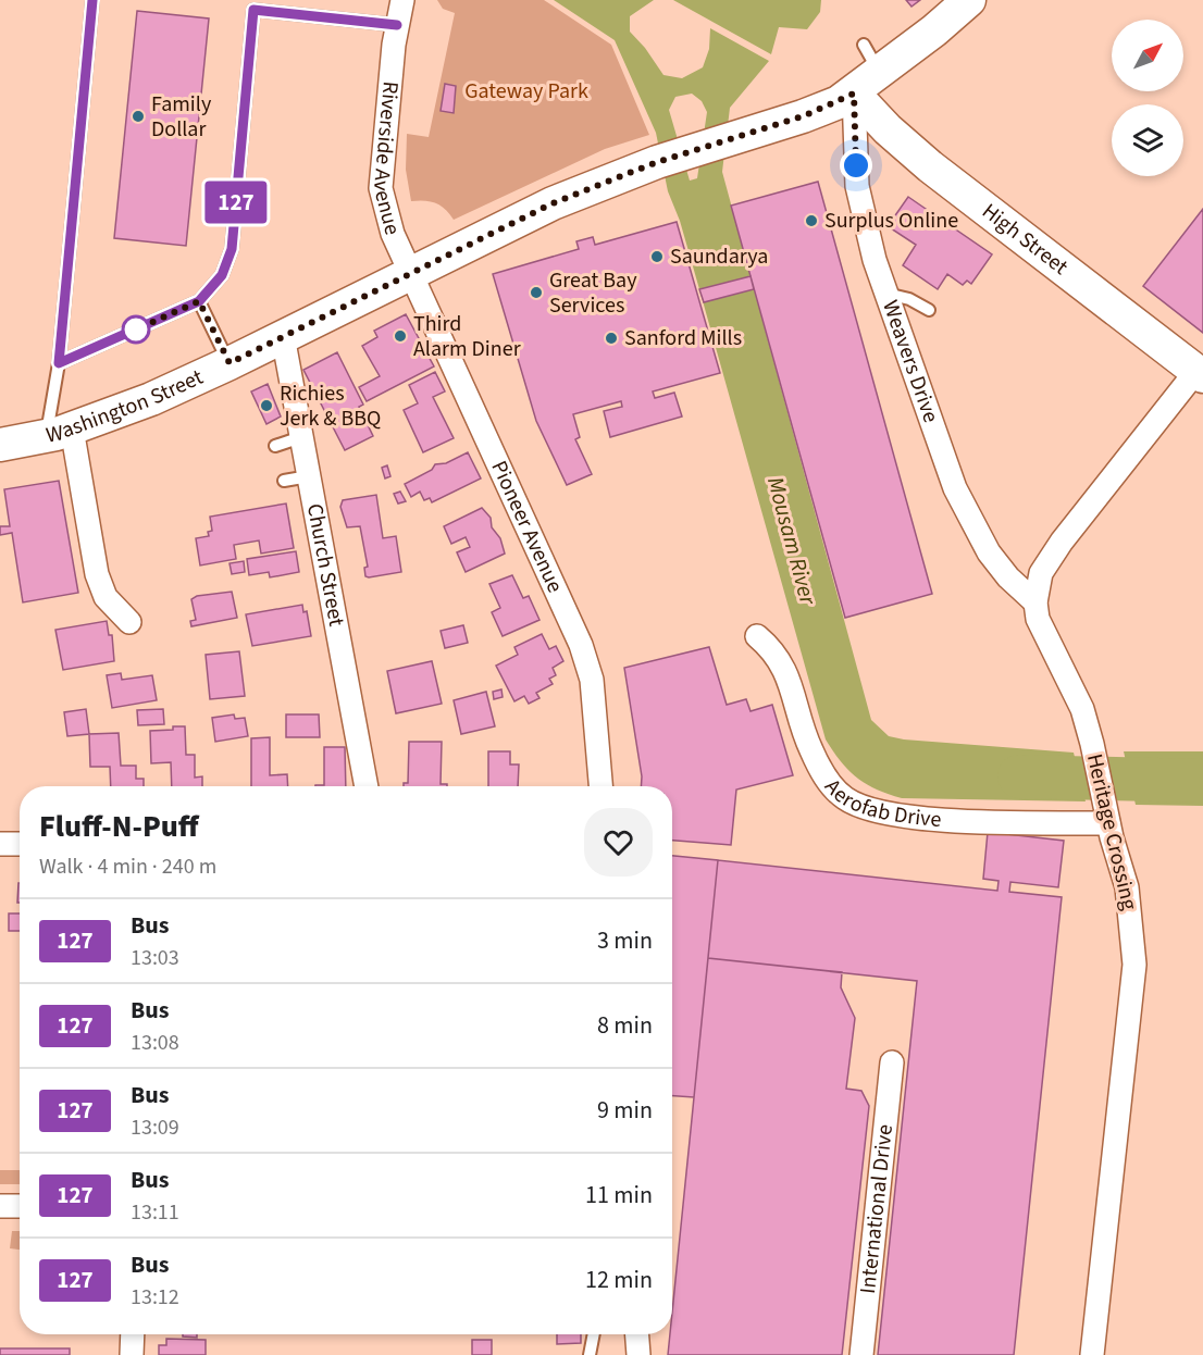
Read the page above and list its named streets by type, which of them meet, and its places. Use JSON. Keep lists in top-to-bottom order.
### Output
{
  "streets": {
    "street": [
      "Riverside Avenue",
      "High Street",
      "Weavers Drive",
      "Washington Street",
      "Pioneer Avenue",
      "Church Street",
      "Aerofab Drive",
      "Heritage Crossing",
      "International Drive"
    ]
  },
  "crossings": [
    ["Riverside Avenue", "Washington Street"],
    ["Riverside Avenue", "Pioneer Avenue"],
    ["High Street", "Weavers Drive"],
    ["High Street", "Washington Street"],
    ["High Street", "Heritage Crossing"],
    ["Weavers Drive", "Washington Street"],
    ["Weavers Drive", "Heritage Crossing"],
    ["Washington Street", "Pioneer Avenue"],
    ["Washington Street", "Church Street"],
    ["Aerofab Drive", "Heritage Crossing"]
  ],
  "water": ["Mousam River"],
  "parks": ["Gateway Park"],
  "places": [
    "Family Dollar",
    "Surplus Online",
    "Saundarya",
    "Great Bay Services",
    "Third Alarm Diner",
    "Sanford Mills",
    "Richies Jerk & BBQ"
  ],
  "lines": ["bus line 127"],
  "north": "top right",
  "page": {
    "on_map": "127",
    "heading": ["Fluff-N-Puff", "Walk · 4 min · 240 m"],
    "list": [
      {
        "mark": "127",
        "name": "Bus",
        "note": "13:03",
        "value": "3 min"
      },
      {
        "mark": "127",
        "name": "Bus",
        "note": "13:08",
        "value": "8 min"
      },
      {
        "mark": "127",
        "name": "Bus",
        "note": "13:09",
        "value": "9 min"
      },
      {
        "mark": "127",
        "name": "Bus",
        "note": "13:11",
        "value": "11 min"
      },
      {
        "mark": "127",
        "name": "Bus",
        "note": "13:12",
        "value": "12 min"
      }
    ]
  }
}
